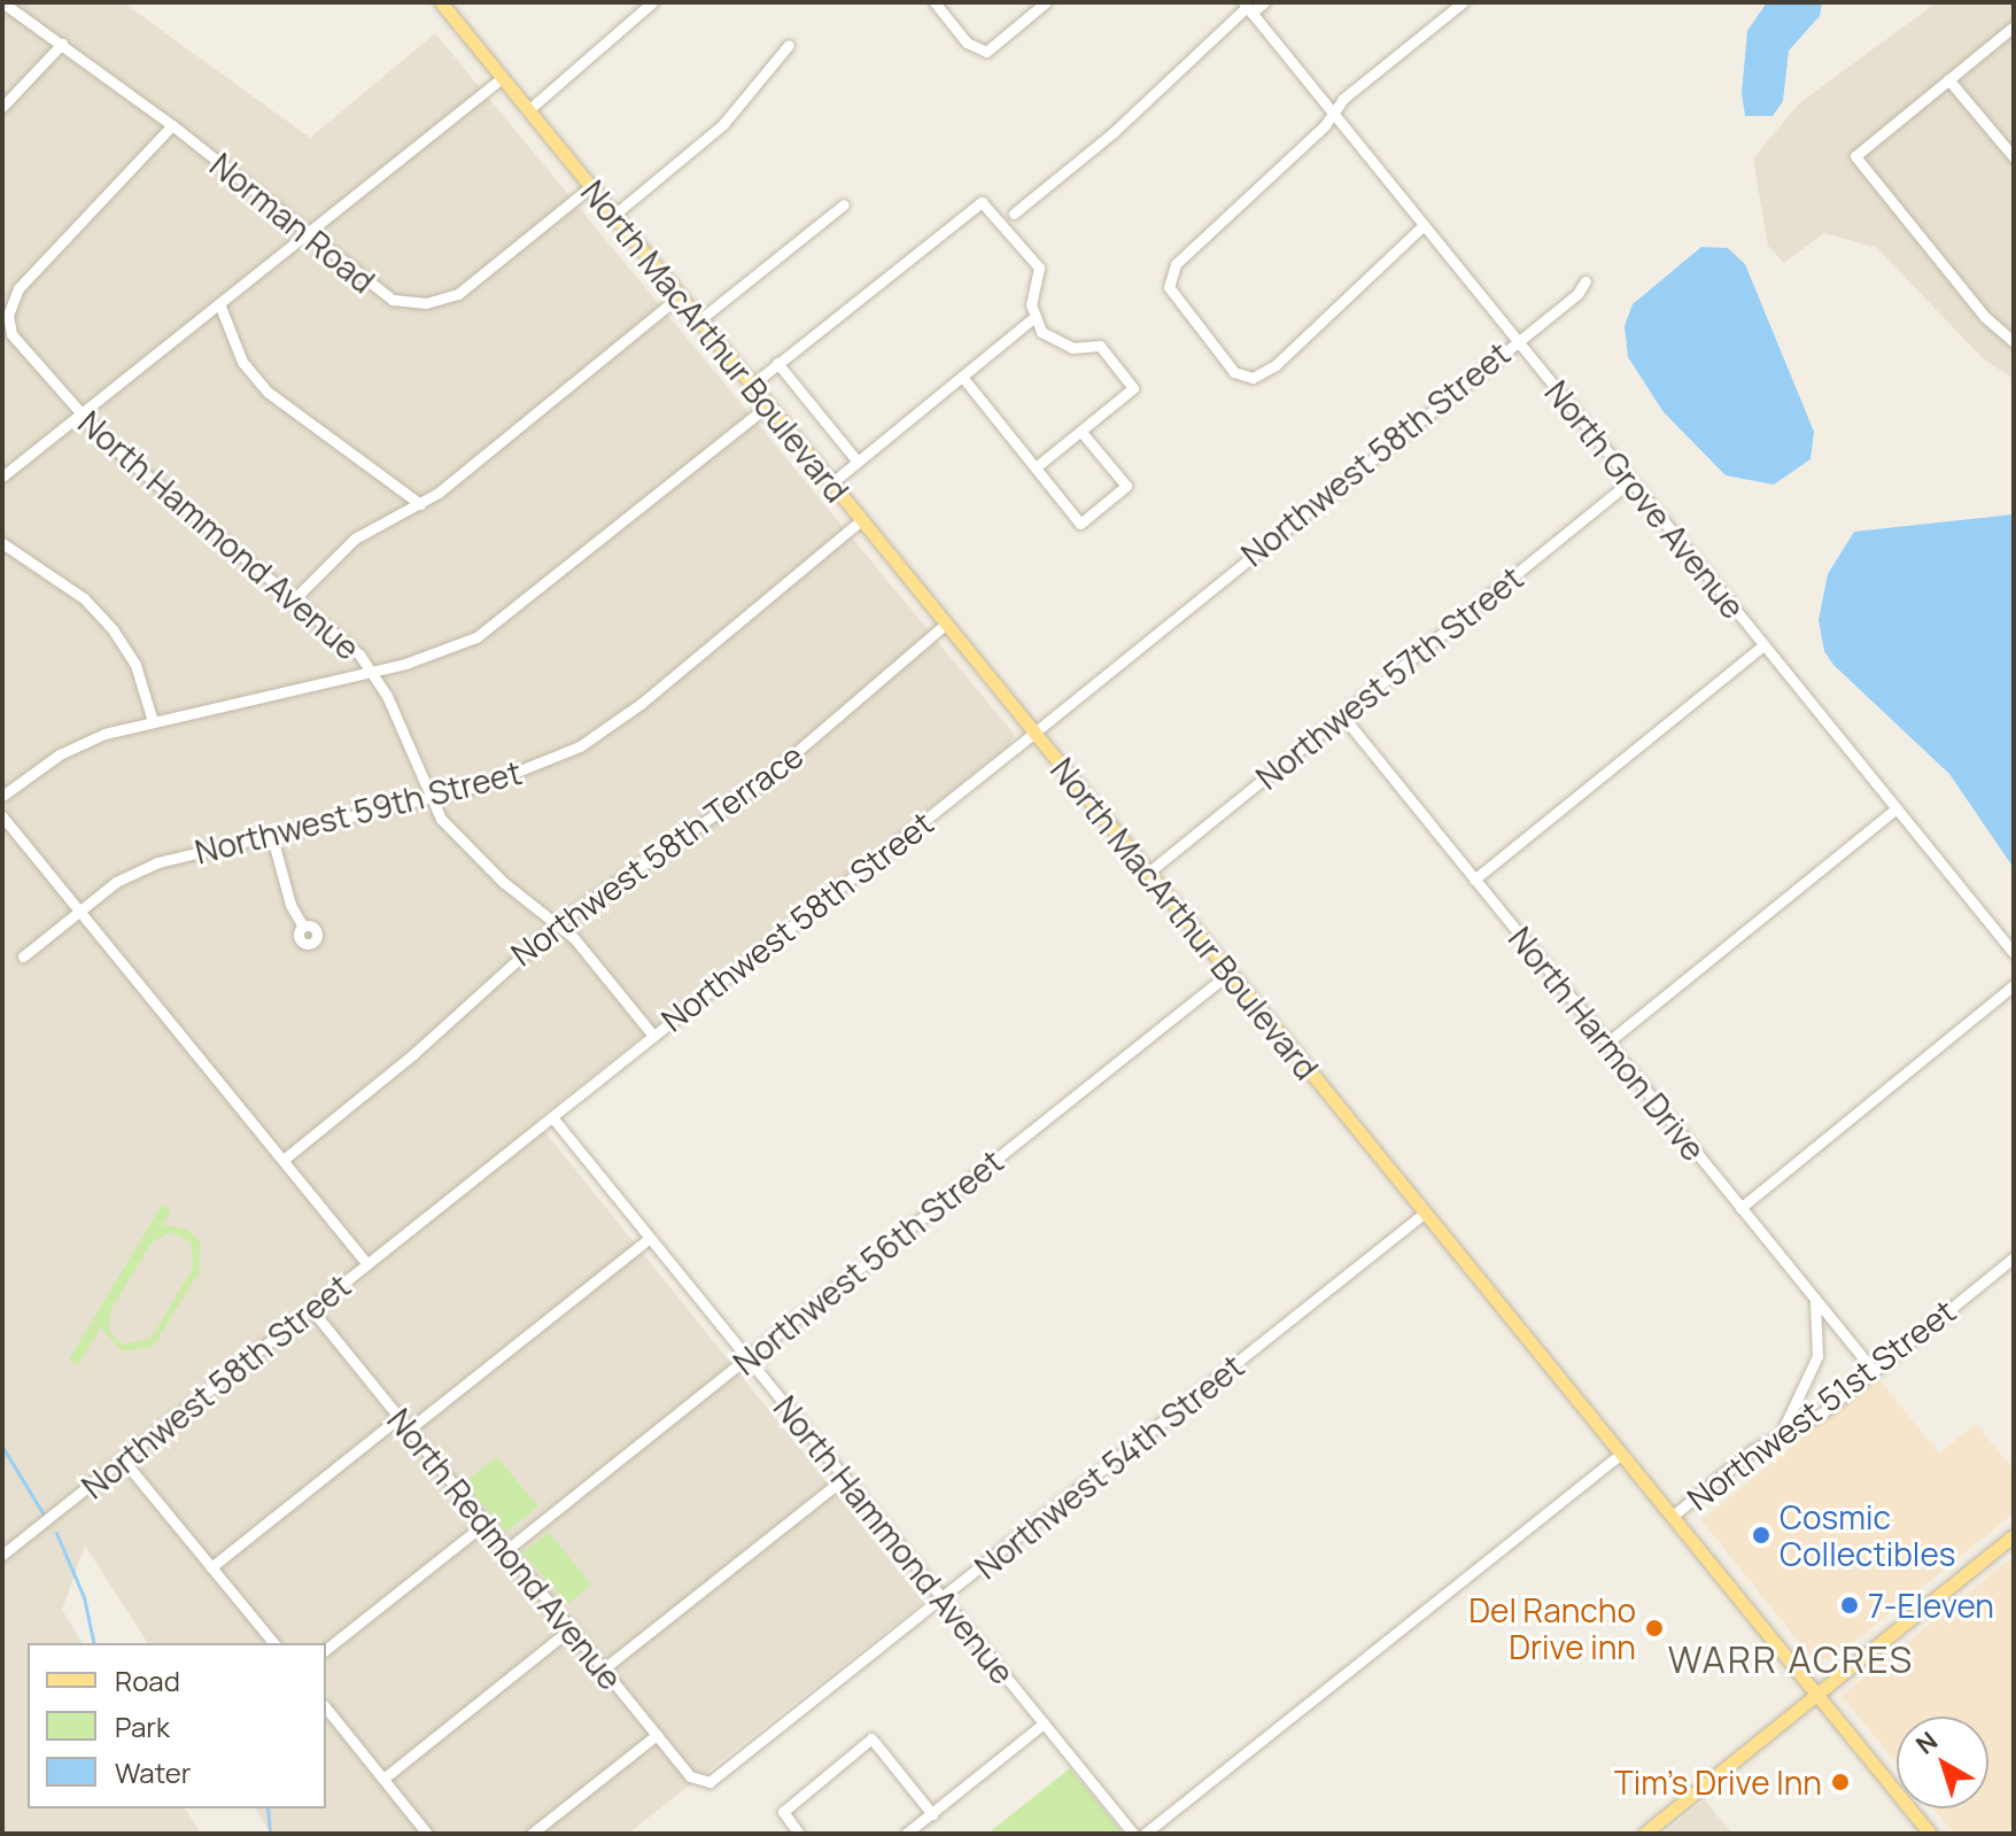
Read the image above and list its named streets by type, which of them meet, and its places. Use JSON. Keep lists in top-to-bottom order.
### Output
{
  "streets": {
    "main road": ["North MacArthur Boulevard"],
    "street": [
      "Norman Road",
      "Northwest 58th Street",
      "North Grove Avenue",
      "North Hammond Avenue",
      "Northwest 57th Street",
      "Northwest 59th Street",
      "Northwest 58th Terrace",
      "North Harmon Drive",
      "Northwest 56th Street",
      "Northwest 51st Street",
      "Northwest 54th Street",
      "North Redmond Avenue"
    ]
  },
  "crossings": [
    ["Norman Road", "North MacArthur Boulevard"],
    ["Norman Road", "North Hammond Avenue"],
    ["North MacArthur Boulevard", "Northwest 58th Street"],
    ["North MacArthur Boulevard", "Northwest 57th Street"],
    ["North MacArthur Boulevard", "Northwest 59th Street"],
    ["North MacArthur Boulevard", "Northwest 58th Terrace"],
    ["North MacArthur Boulevard", "Northwest 56th Street"],
    ["North MacArthur Boulevard", "Northwest 51st Street"],
    ["North MacArthur Boulevard", "Northwest 54th Street"],
    ["Northwest 58th Street", "North Grove Avenue"],
    ["Northwest 58th Street", "North Hammond Avenue"],
    ["Northwest 58th Street", "North Redmond Avenue"],
    ["North Grove Avenue", "Northwest 57th Street"],
    ["North Hammond Avenue", "Northwest 59th Street"],
    ["North Hammond Avenue", "Northwest 58th Terrace"],
    ["North Hammond Avenue", "Northwest 56th Street"],
    ["North Hammond Avenue", "Northwest 54th Street"],
    ["Northwest 57th Street", "North Harmon Drive"],
    ["North Harmon Drive", "Northwest 51st Street"],
    ["Northwest 56th Street", "North Redmond Avenue"],
    ["Northwest 54th Street", "North Redmond Avenue"]
  ],
  "districts": ["WARR ACRES"],
  "places": [
    "Cosmic Collectibles",
    "7-Eleven",
    "Del Rancho Drive inn",
    "Tim's Drive Inn"
  ],
  "legend": ["Road", "Park", "Water"],
  "north": "top left"
}
